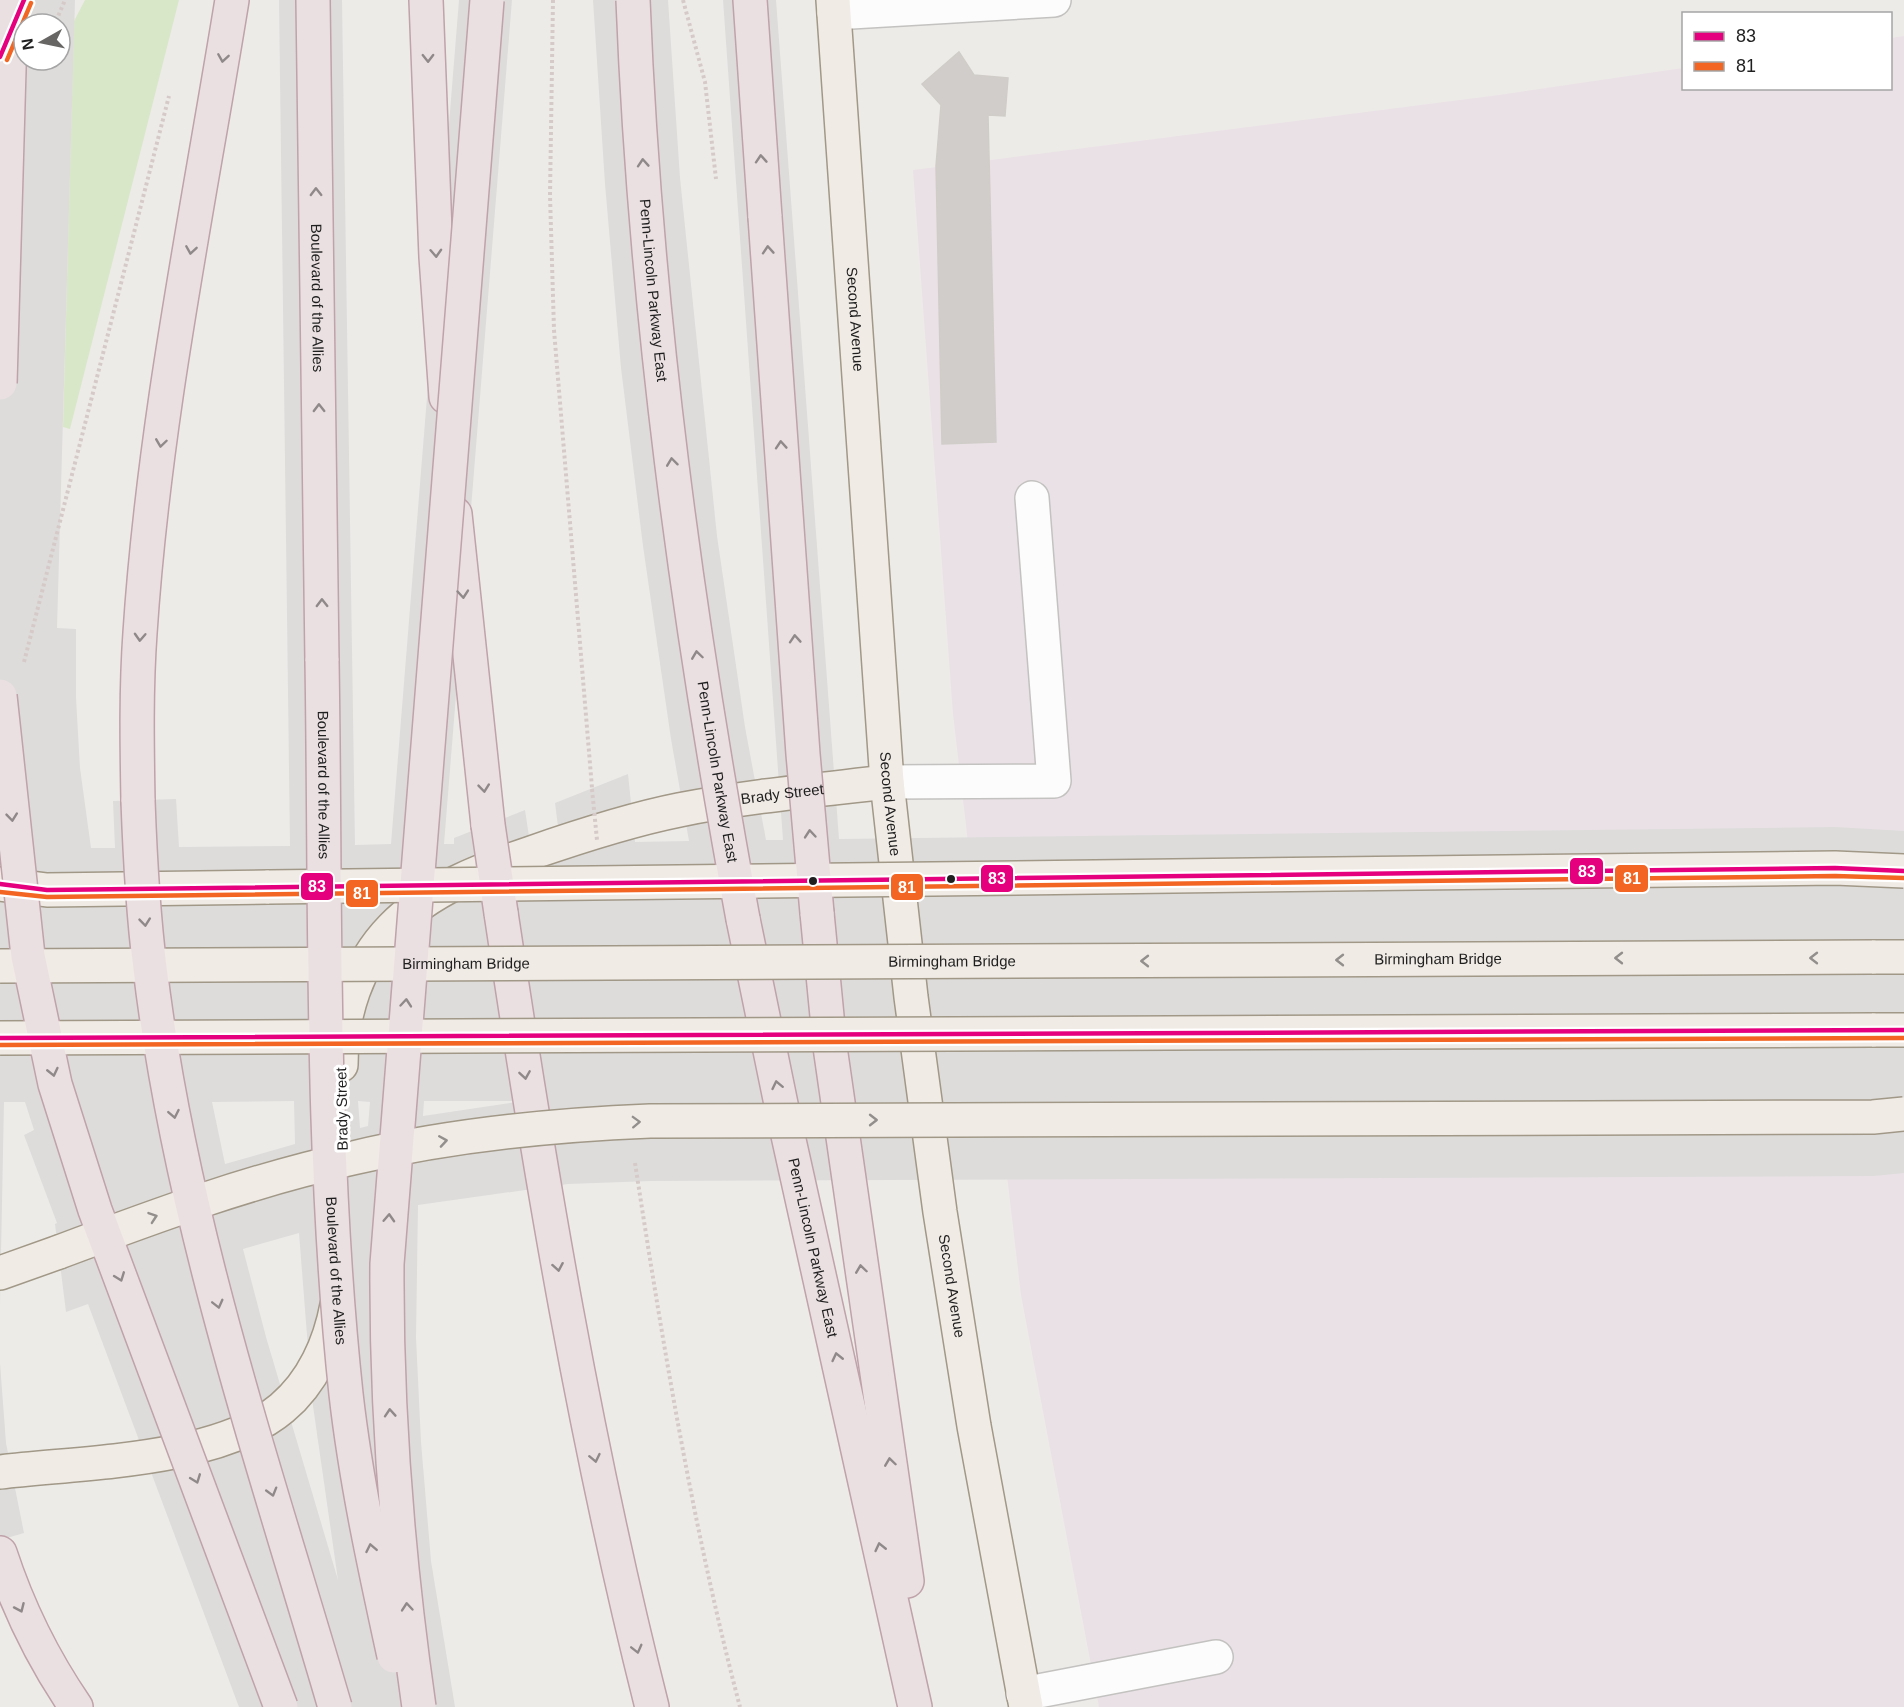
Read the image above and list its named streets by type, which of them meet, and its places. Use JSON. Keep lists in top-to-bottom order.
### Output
{
  "streets": {
    "highway": ["Penn-Lincoln Parkway East", "Boulevard of the Allies"],
    "main road": ["Second Avenue", "Brady Street", "Birmingham Bridge"]
  },
  "crossings": [
    ["Second Avenue", "Brady Street"]
  ],
  "lines": ["transit line 83", "transit line 81"],
  "legend": ["83", "81"],
  "north": "left"
}
